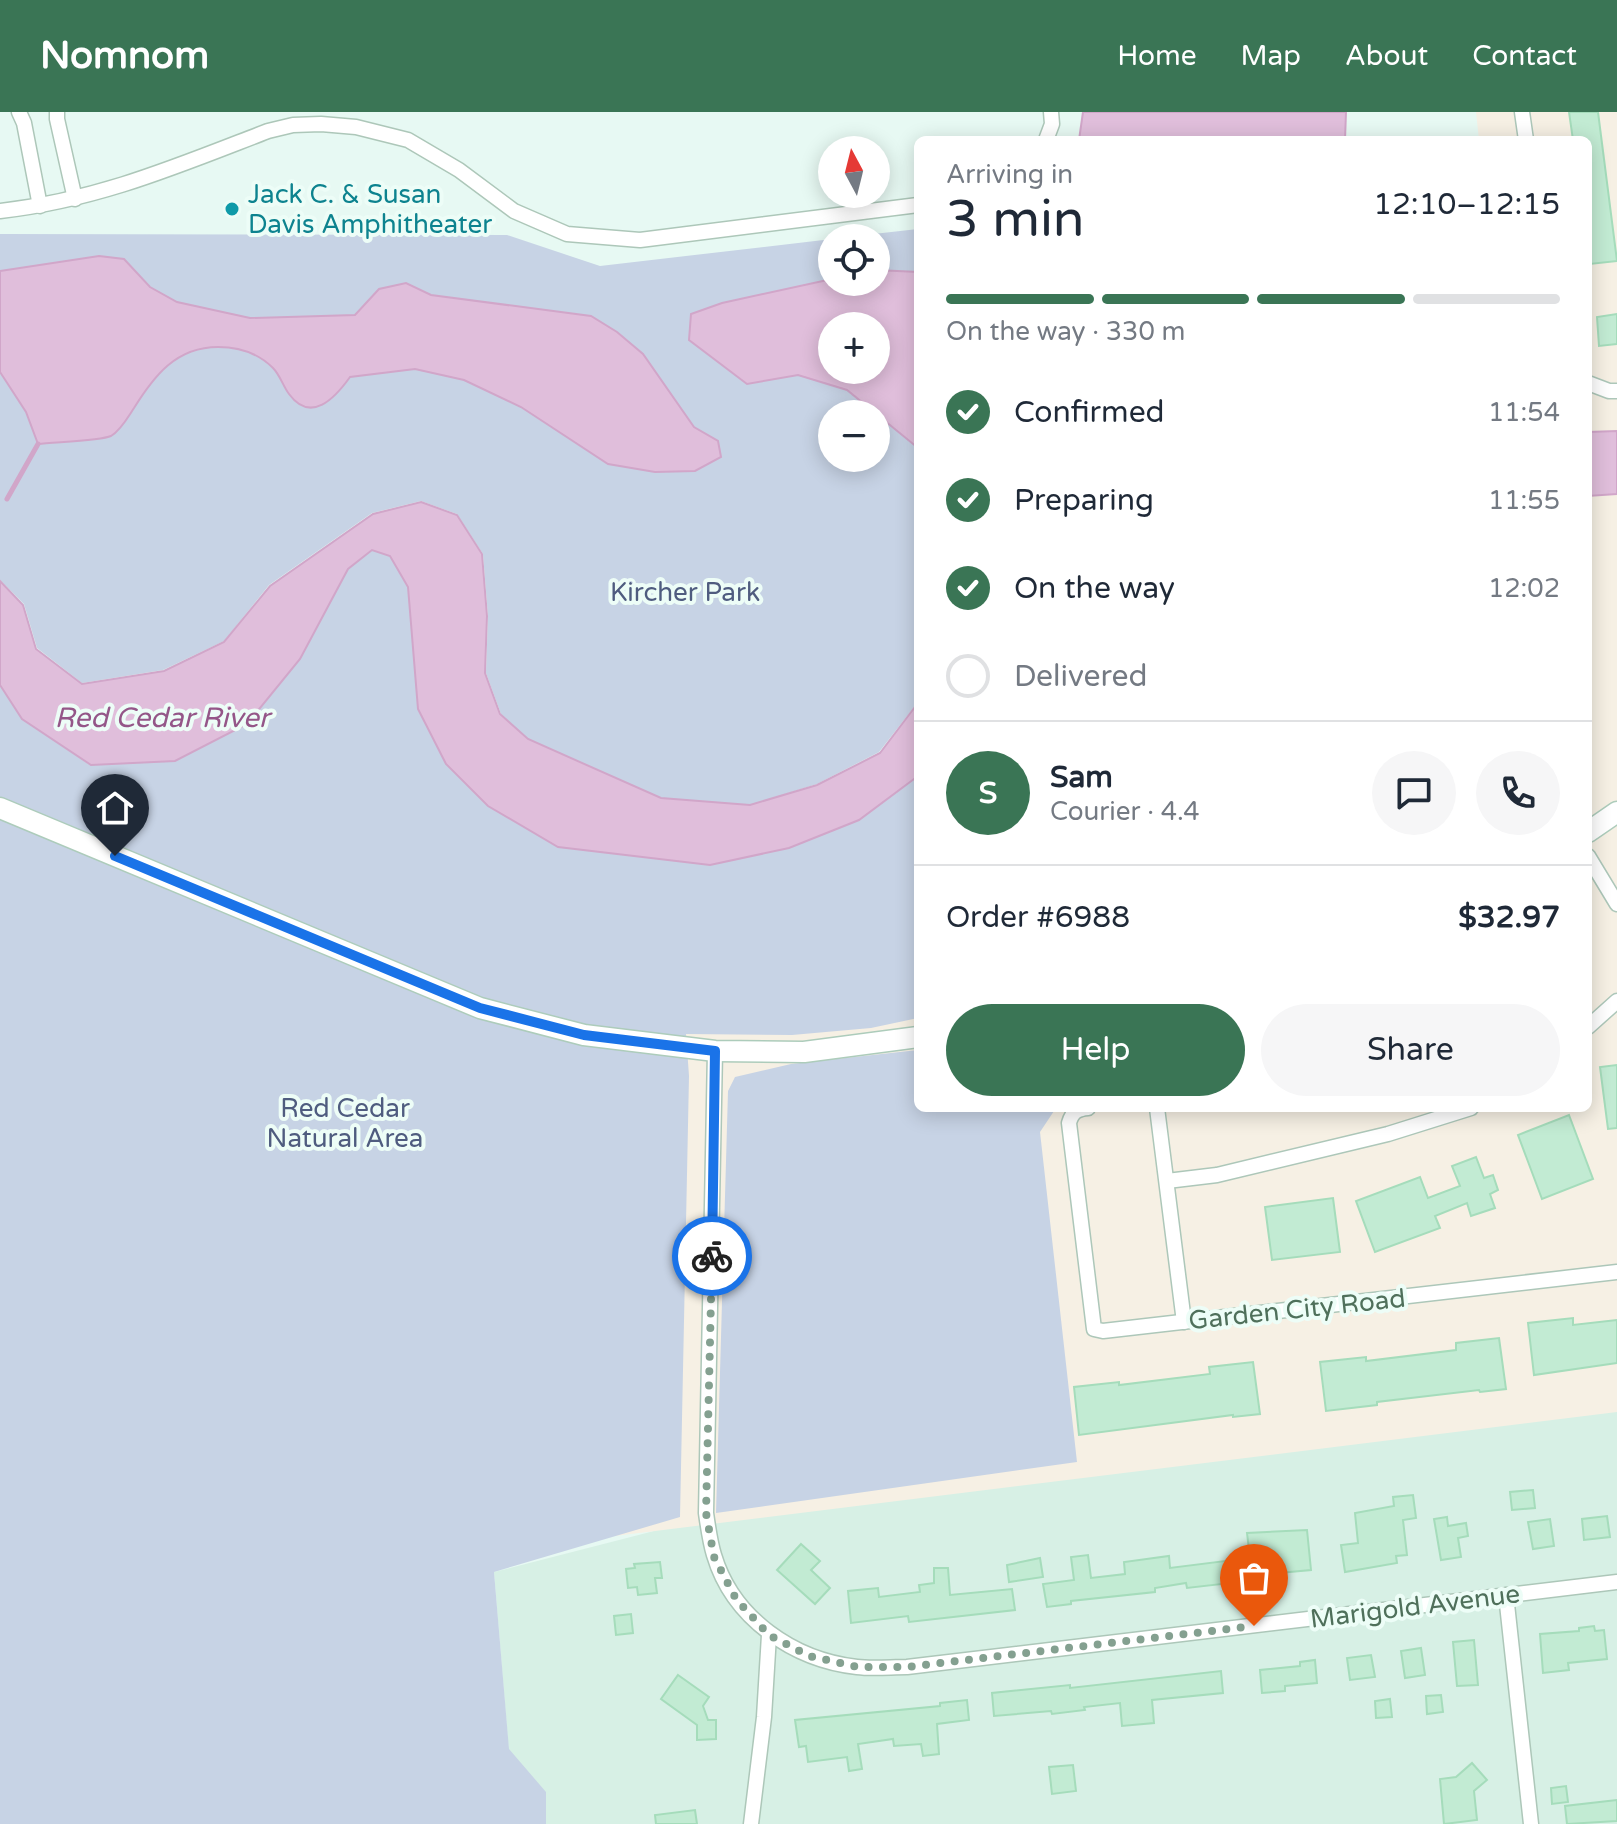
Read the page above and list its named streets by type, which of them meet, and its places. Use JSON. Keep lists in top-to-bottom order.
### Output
{
  "streets": {
    "street": ["Garden City Road", "Marigold Avenue"]
  },
  "water": ["Red Cedar River"],
  "parks": ["Kircher Park", "Red Cedar Natural Area"],
  "places": ["Jack C. & Susan Davis Amphitheater"],
  "north": "top",
  "page": {
    "header": "Nomnom",
    "nav": [
      "Home",
      "Map",
      "About",
      "Contact"
    ],
    "map_buttons": ["+", "−"],
    "heading": ["3 min", "Arriving in", "12:10–12:15"],
    "panel": [
      "Sam",
      "Courier · 4.4",
      "Order #6988",
      "$32.97"
    ],
    "bar": "On the way · 330 m",
    "list": [
      ["Confirmed", "11:54"],
      ["Preparing", "11:55"],
      ["On the way", "12:02"],
      "Delivered"
    ],
    "round": "S",
    "buttons": ["Help", "Share"]
  }
}
